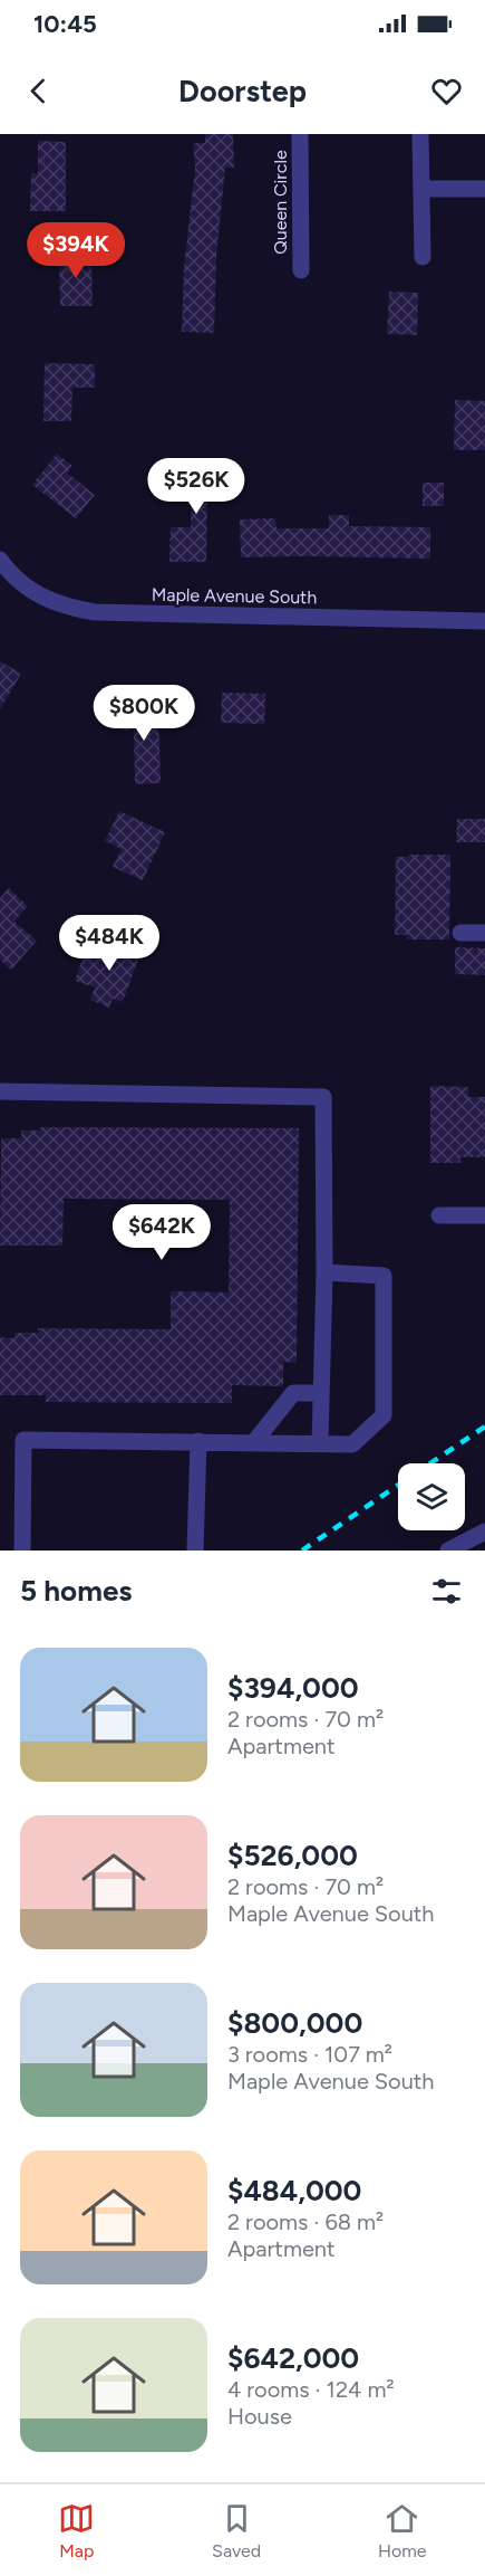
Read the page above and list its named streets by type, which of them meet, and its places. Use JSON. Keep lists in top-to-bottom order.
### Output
{
  "streets": {
    "street": ["Queen Circle", "Maple Avenue South"]
  },
  "page": {
    "status": "10:45",
    "header": "Doorstep",
    "price": [
      "$394K",
      "$526K",
      "$800K",
      "$484K",
      "$642K"
    ],
    "heading": "5 homes",
    "list": [
      {
        "name": "$394,000",
        "note": "2 rooms · 70 m² · Apartment"
      },
      {
        "name": "$526,000",
        "note": "2 rooms · 70 m² · Maple Avenue South"
      },
      {
        "name": "$800,000",
        "note": "3 rooms · 107 m² · Maple Avenue South"
      },
      {
        "name": "$484,000",
        "note": "2 rooms · 68 m² · Apartment"
      },
      {
        "name": "$642,000",
        "note": "4 rooms · 124 m² · House"
      }
    ],
    "tabs": ["Map", "Saved", "Home"]
  }
}
